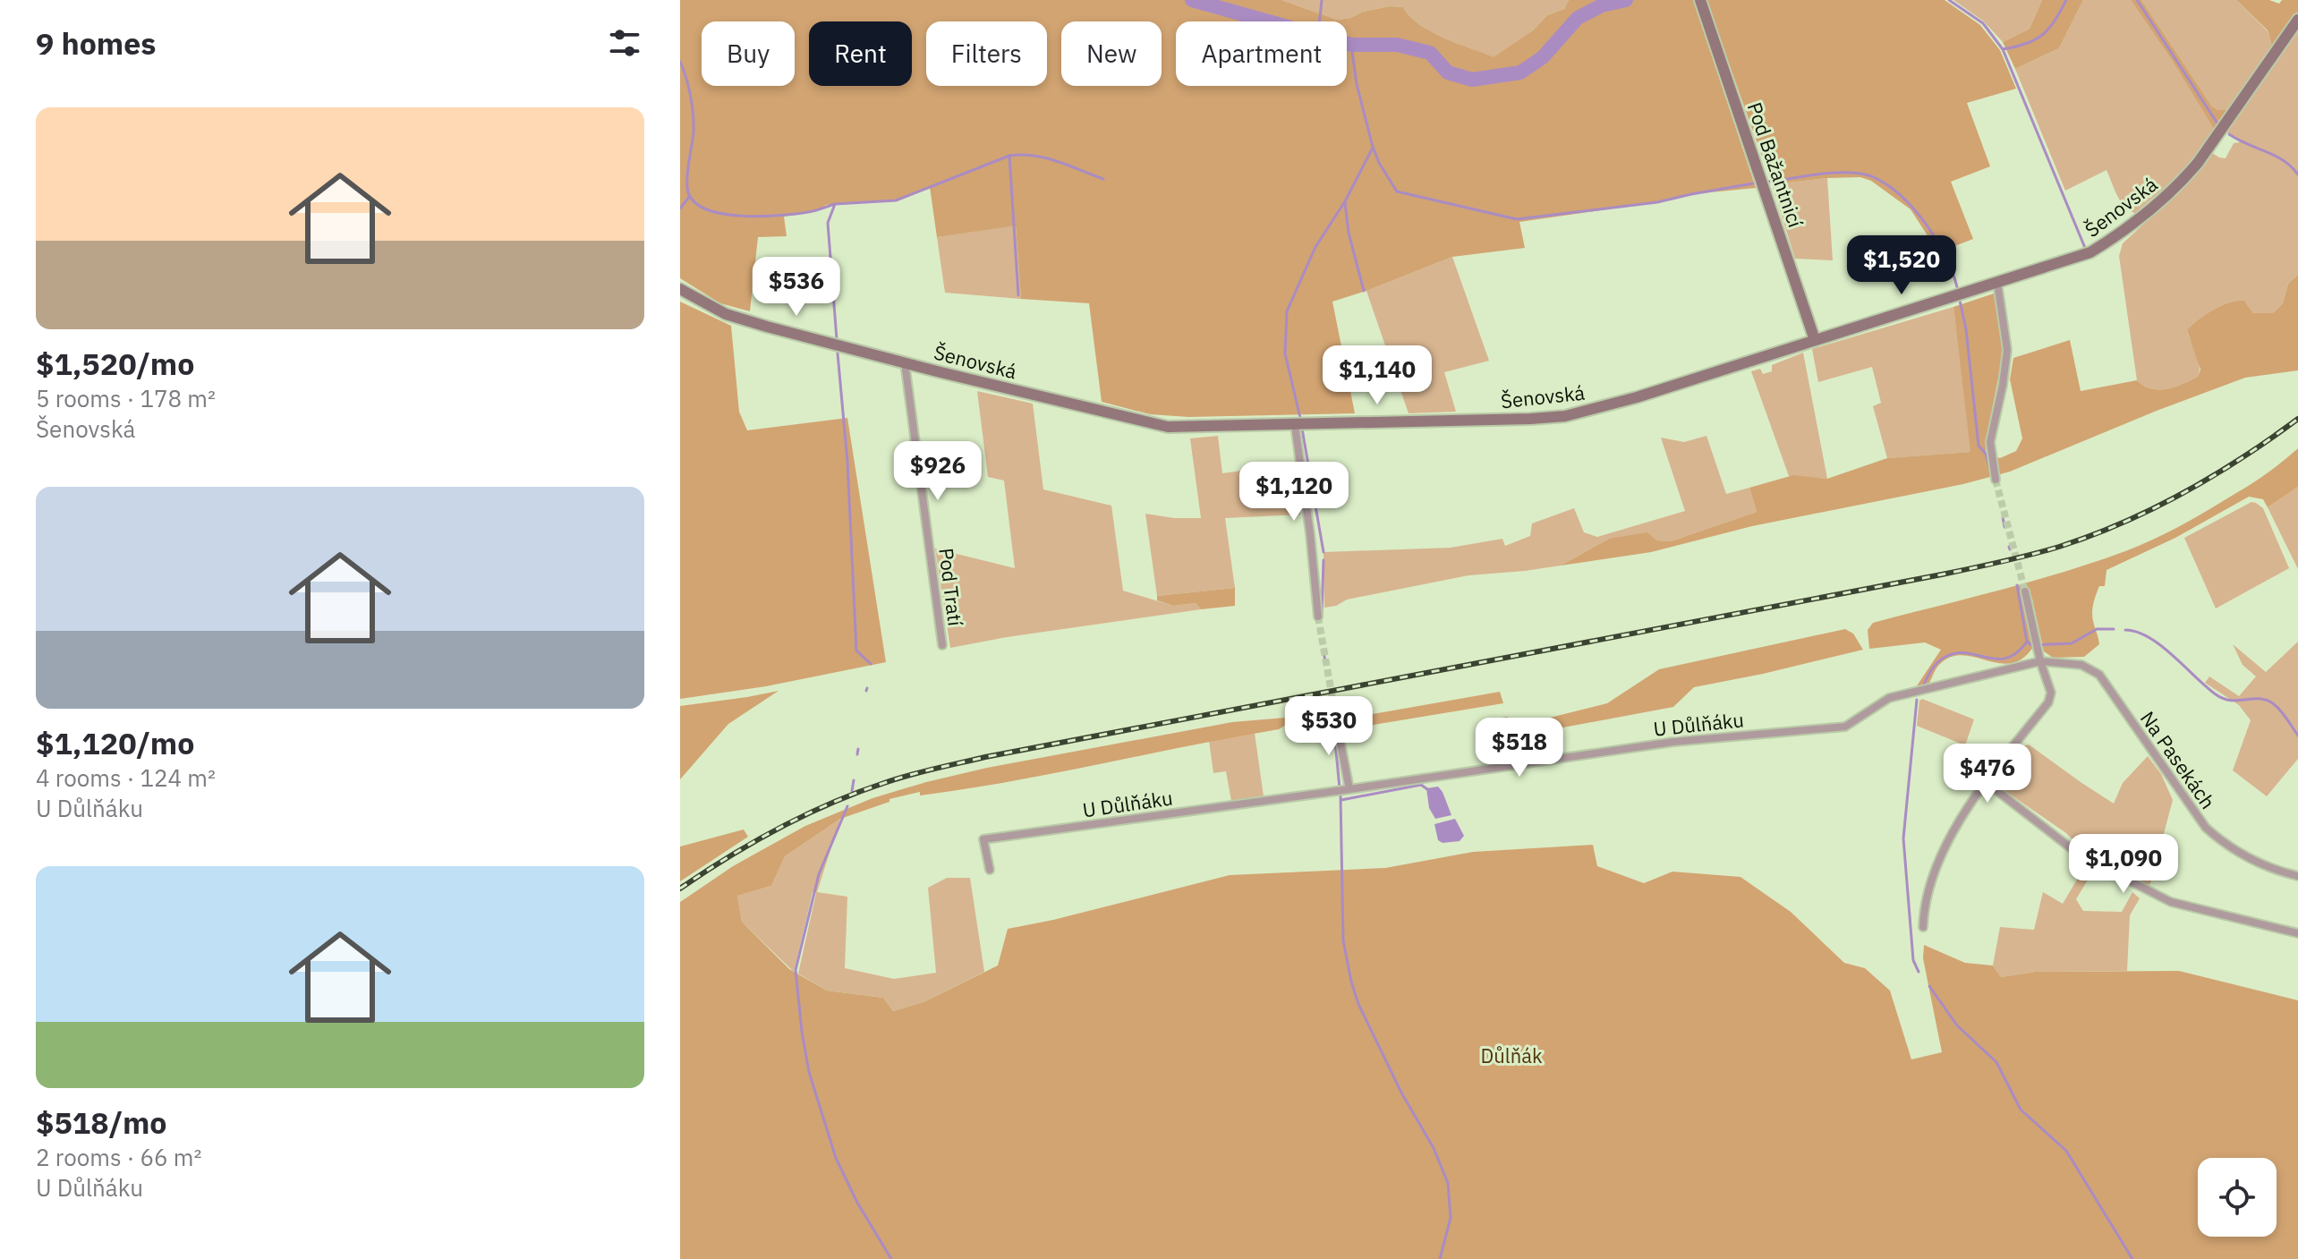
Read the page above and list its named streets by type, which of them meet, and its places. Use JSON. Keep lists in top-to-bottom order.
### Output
{
  "streets": {
    "street": [
      "Pod Bažantnicí",
      "Šenovská",
      "Pod Tratí",
      "U Důlňáku",
      "Na Pasekách"
    ]
  },
  "crossings": [
    ["Pod Bažantnicí", "Šenovská"],
    ["Šenovská", "Pod Tratí"],
    ["U Důlňáku", "Na Pasekách"]
  ],
  "parks": ["Důlňák"],
  "page": {
    "heading": "9 homes",
    "chip": [
      "Buy",
      "Rent",
      "Filters",
      "New",
      "Apartment"
    ],
    "list": [
      {
        "name": "$1,520/mo",
        "note": "5 rooms · 178 m² · Šenovská"
      },
      {
        "name": "$1,120/mo",
        "note": "4 rooms · 124 m² · U Důlňáku"
      },
      {
        "name": "$518/mo",
        "note": "2 rooms · 66 m² · U Důlňáku"
      }
    ],
    "price": [
      "$1,520",
      "$536",
      "$1,140",
      "$926",
      "$1,120",
      "$530",
      "$518",
      "$476",
      "$1,090"
    ]
  }
}
